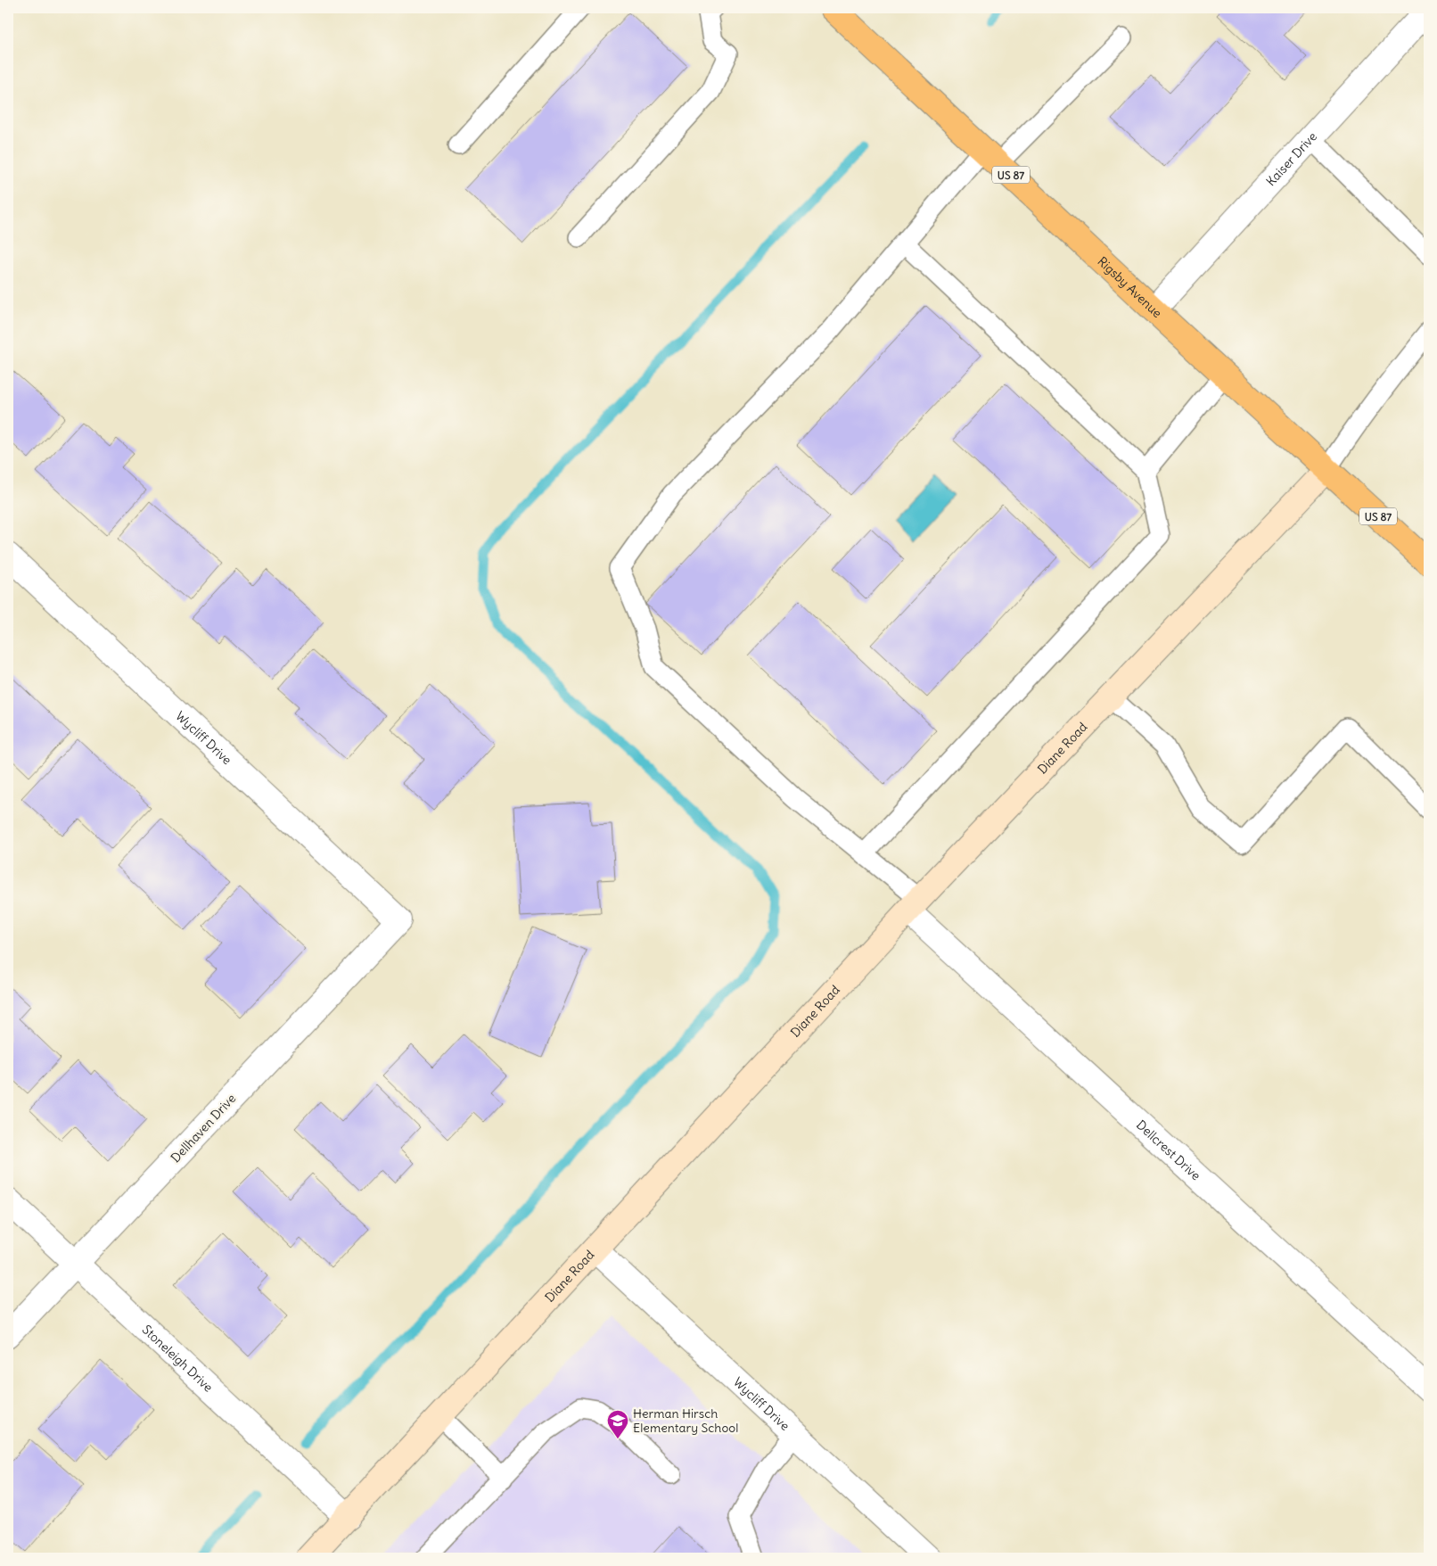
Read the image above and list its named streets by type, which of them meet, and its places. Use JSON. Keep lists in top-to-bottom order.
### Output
{
  "streets": {
    "main road": ["US 87", "Rigsby Avenue"],
    "street": [
      "Kaiser Drive",
      "Wycliff Drive",
      "Diane Road",
      "Dellhaven Drive",
      "Dellcrest Drive",
      "Stoneleigh Drive"
    ]
  },
  "crossings": [
    ["Kaiser Drive", "Rigsby Avenue"],
    ["Rigsby Avenue", "Diane Road"],
    ["Wycliff Drive", "Diane Road"],
    ["Wycliff Drive", "Dellhaven Drive"],
    ["Diane Road", "Dellcrest Drive"],
    ["Diane Road", "Stoneleigh Drive"],
    ["Dellhaven Drive", "Stoneleigh Drive"]
  ],
  "places": {
    "school or university": ["Herman Hirsch Elementary School"]
  }
}
